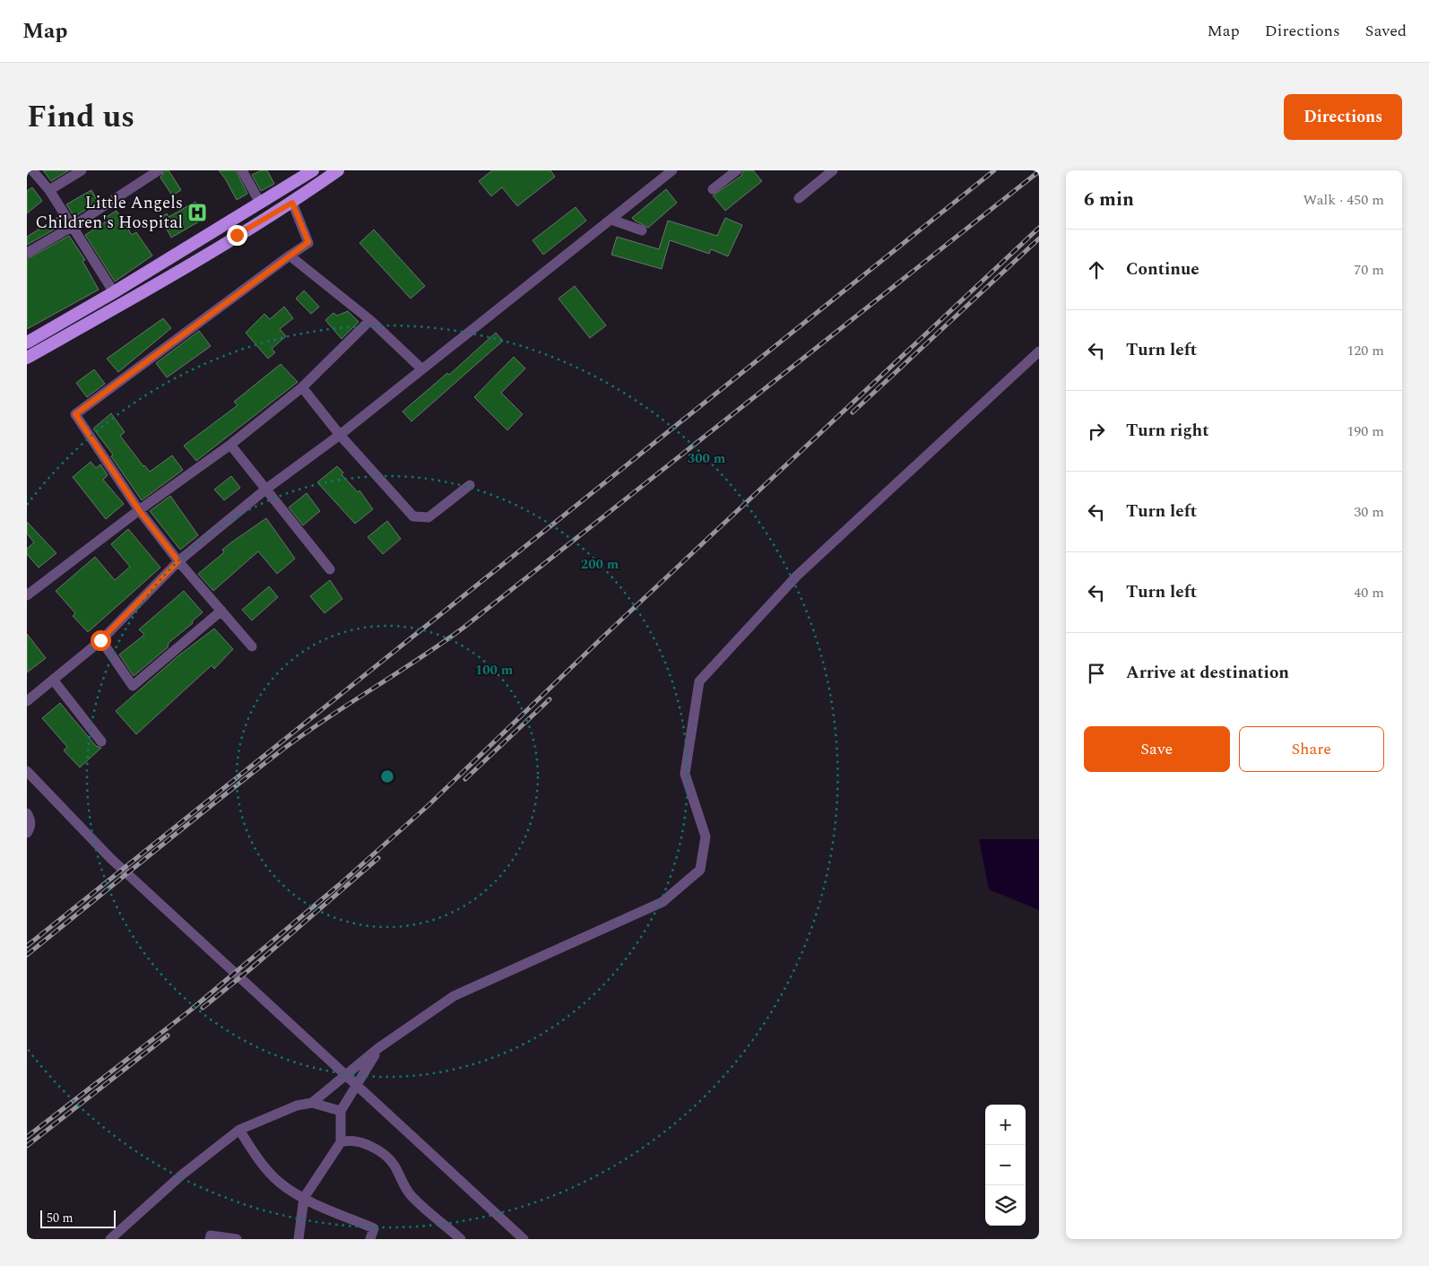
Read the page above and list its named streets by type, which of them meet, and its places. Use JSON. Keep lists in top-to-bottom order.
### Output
{
  "places": {
    "hospital": ["Little Angels Children's Hospital"]
  },
  "scale_bar": "50 m",
  "page": {
    "header": "Map",
    "nav": ["Map", "Directions", "Saved"],
    "title": "Find us",
    "buttons": [
      "Directions",
      ["Save", "Share"]
    ],
    "heading": ["6 min", "Walk · 450 m"],
    "list": [
      ["Continue", "70 m"],
      ["Turn left", "120 m"],
      ["Turn right", "190 m"],
      ["Turn left", "30 m"],
      ["Turn left", "40 m"],
      "Arrive at destination"
    ],
    "map_buttons": ["+", "−"],
    "scale": "50 m"
  },
  "rings": ["300 m", "200 m", "100 m"]
}
